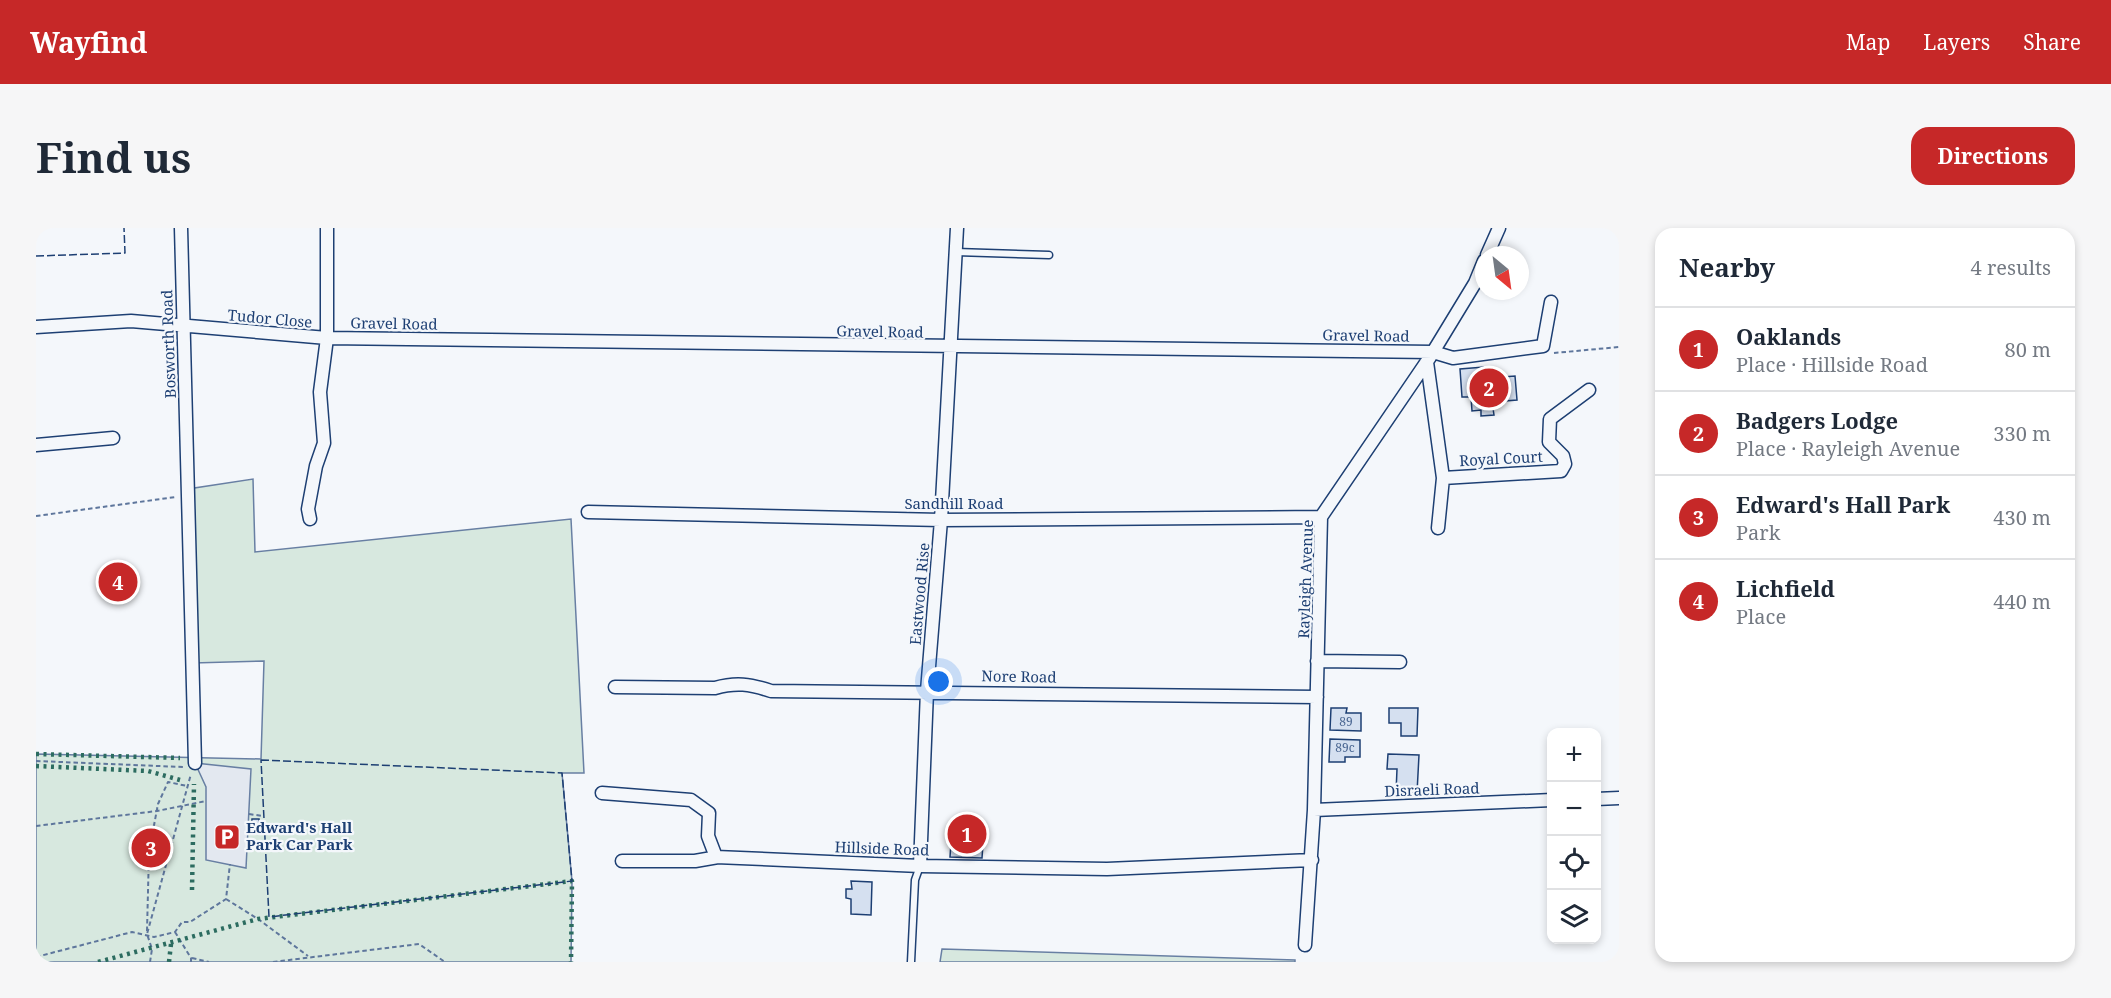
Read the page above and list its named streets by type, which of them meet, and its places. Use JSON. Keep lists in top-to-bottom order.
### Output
{
  "streets": {
    "street": [
      "Tudor Close",
      "Gravel Road",
      "Bosworth Road",
      "Royal Court",
      "Sandhill Road",
      "Rayleigh Avenue",
      "Eastwood Rise",
      "Nore Road",
      "Disraeli Road",
      "Hillside Road"
    ]
  },
  "crossings": [
    ["Tudor Close", "Gravel Road"],
    ["Tudor Close", "Bosworth Road"],
    ["Gravel Road", "Rayleigh Avenue"],
    ["Gravel Road", "Eastwood Rise"],
    ["Sandhill Road", "Rayleigh Avenue"],
    ["Sandhill Road", "Eastwood Rise"],
    ["Rayleigh Avenue", "Nore Road"],
    ["Rayleigh Avenue", "Disraeli Road"],
    ["Rayleigh Avenue", "Hillside Road"],
    ["Eastwood Rise", "Nore Road"],
    ["Eastwood Rise", "Hillside Road"]
  ],
  "places": {
    "parking": ["Edward's Hall Park Car Park"]
  },
  "house_numbers": ["89", "89c"],
  "north": "bottom right",
  "page": {
    "header": "Wayfind",
    "nav": ["Map", "Layers", "Share"],
    "buttons": "Directions",
    "title": "Find us",
    "heading": ["Nearby", "4 results"],
    "list": [
      {
        "mark": "1",
        "name": "Oaklands",
        "note": "Place · Hillside Road",
        "value": "80 m"
      },
      {
        "mark": "2",
        "name": "Badgers Lodge",
        "note": "Place · Rayleigh Avenue",
        "value": "330 m"
      },
      {
        "mark": "3",
        "name": "Edward's Hall Park",
        "note": "Park",
        "value": "430 m"
      },
      {
        "mark": "4",
        "name": "Lichfield",
        "note": "Place",
        "value": "440 m"
      }
    ],
    "pins": [
      "2",
      "4",
      "1",
      "3"
    ],
    "map_buttons": ["+", "−"]
  }
}
